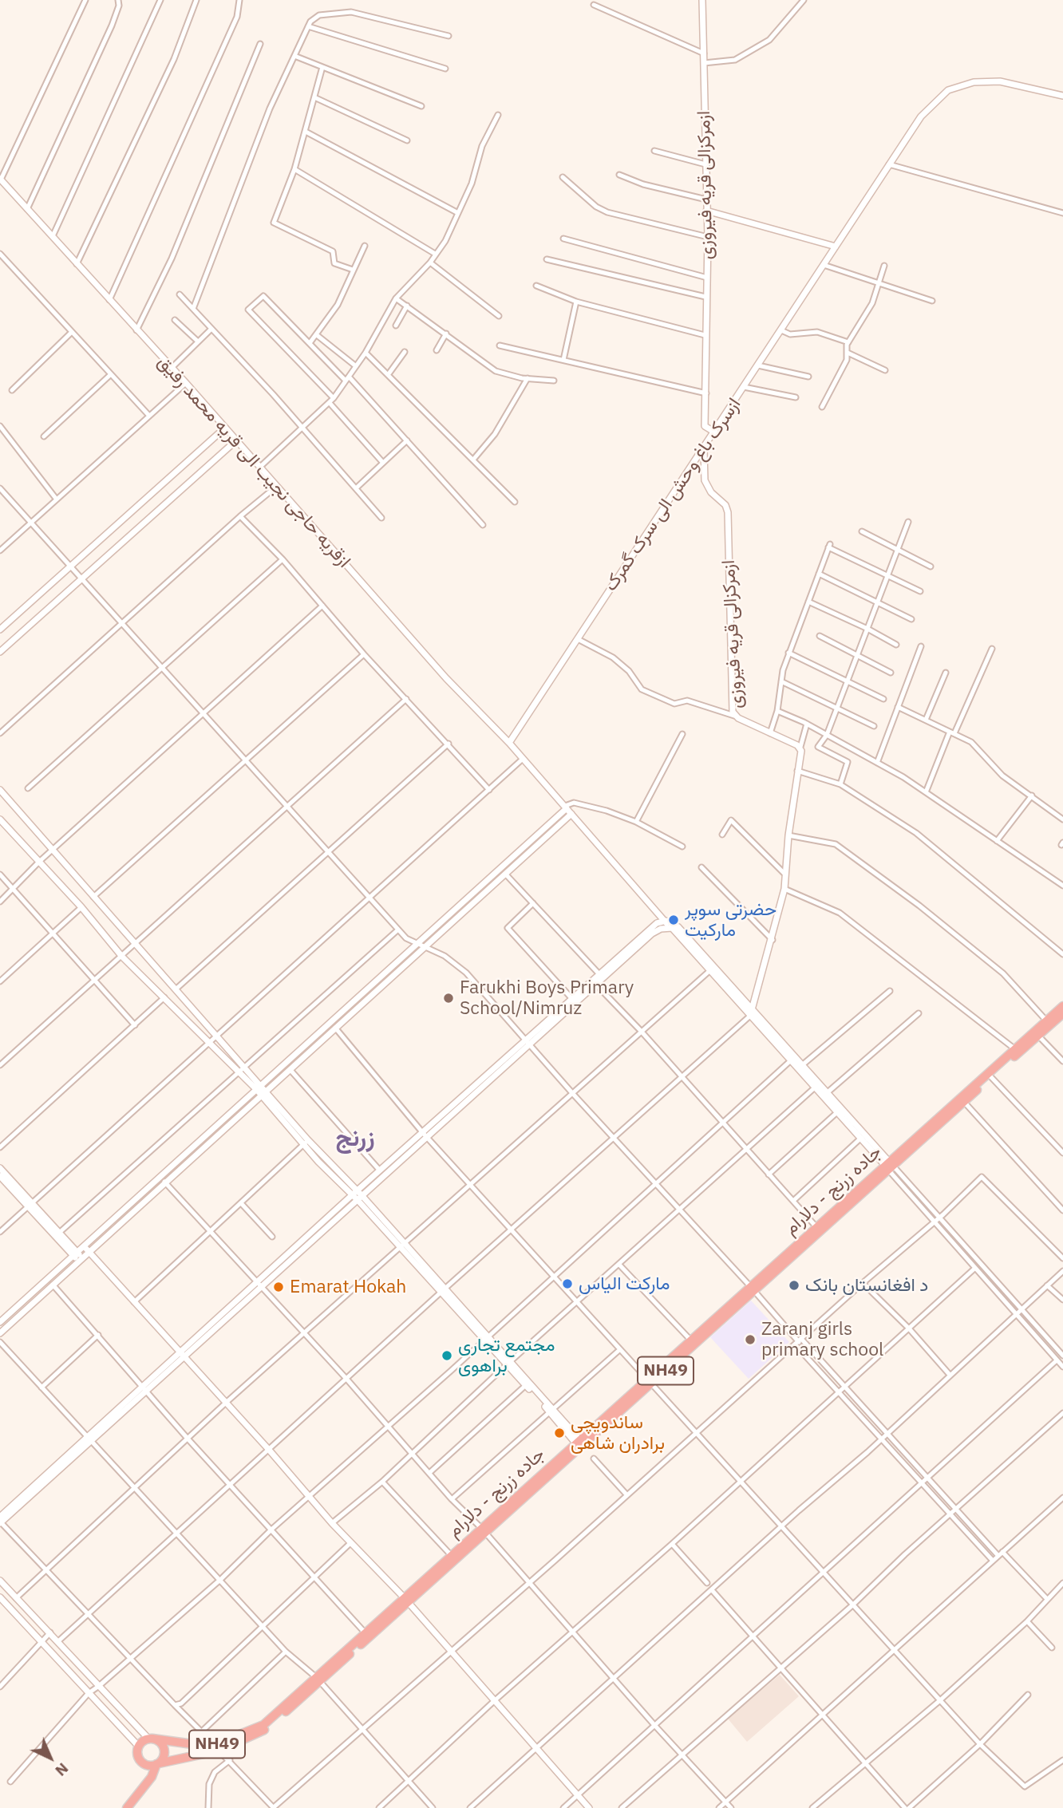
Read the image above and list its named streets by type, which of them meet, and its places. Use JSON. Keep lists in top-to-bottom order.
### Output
{
  "streets": {
    "highway": ["جاده زرنج - دلارام", "NH49"],
    "main road": ["ازمرکزالی قریه فیروزی", "ازقریه حاجی نجیب الی قریه محمد رفیق", "ازسرک باغ وحش الی سرک گمرک"]
  },
  "crossings": [
    ["ازمرکزالی قریه فیروزی", "ازسرک باغ وحش الی سرک گمرک"],
    ["ازقریه حاجی نجیب الی قریه محمد رفیق", "ازسرک باغ وحش الی سرک گمرک"],
    ["جاده زرنج - دلارام", "NH49"]
  ],
  "districts": ["زرنج"],
  "places": [
    "حضرتی سوپر مارکیت",
    "Farukhi Boys Primary School/Nimruz",
    "مارکت الیاس",
    "د افغانستان بانک",
    "Emarat Hokah",
    "Zaranj girls primary school",
    "مجتمع تجاری براهوی",
    "ساندویچی برادران شاهی"
  ],
  "north": "bottom right"
}
